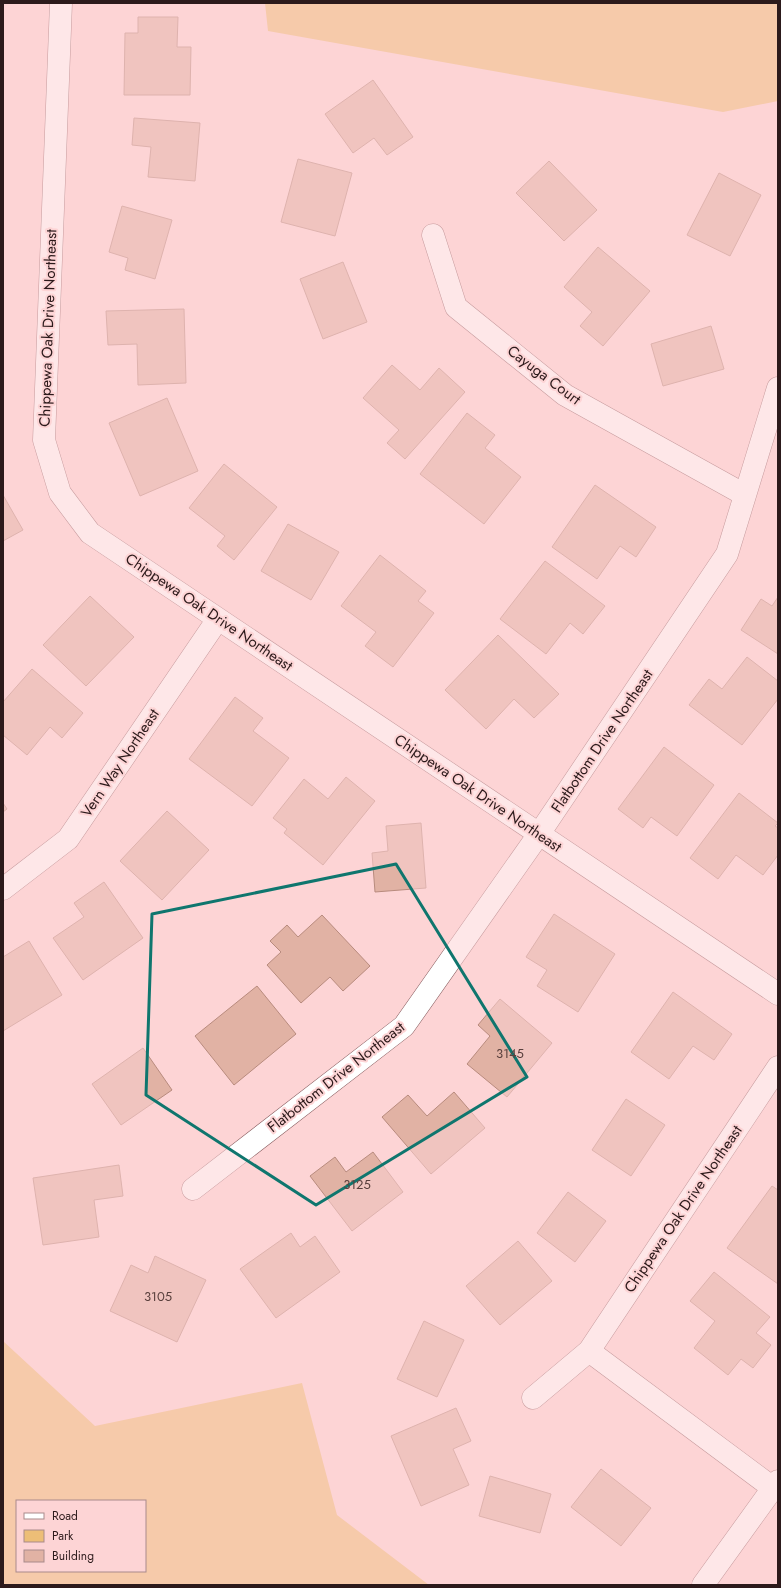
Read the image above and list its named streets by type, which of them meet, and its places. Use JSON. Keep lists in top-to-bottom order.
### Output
{
  "streets": {
    "street": [
      "Chippewa Oak Drive Northeast",
      "Cayuga Court",
      "Flatbottom Drive Northeast",
      "Vern Way Northeast"
    ]
  },
  "crossings": [
    ["Chippewa Oak Drive Northeast", "Flatbottom Drive Northeast"],
    ["Chippewa Oak Drive Northeast", "Vern Way Northeast"],
    ["Cayuga Court", "Flatbottom Drive Northeast"]
  ],
  "house_numbers": ["3145", "3125", "3105"],
  "legend": ["Road", "Park", "Building"]
}
